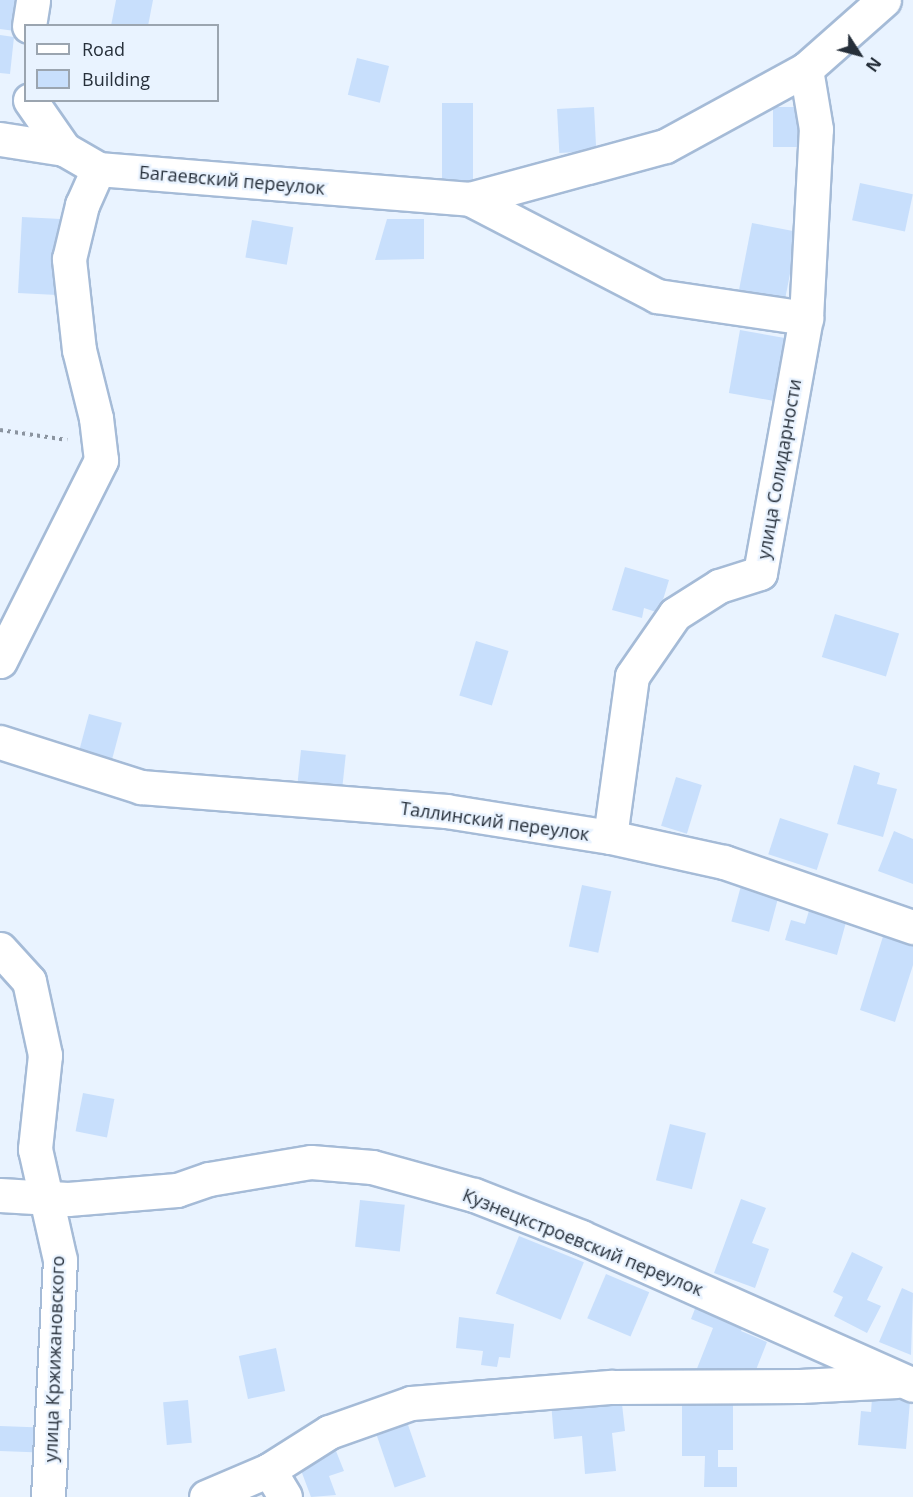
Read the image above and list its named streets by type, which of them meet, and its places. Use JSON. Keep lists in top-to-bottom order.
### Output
{
  "streets": {
    "street": [
      "Багаевский переулок",
      "улица Солидарности",
      "Таллинский переулок",
      "Кузнецкстроевский переулок",
      "улица Кржижановского"
    ]
  },
  "crossings": [
    ["Багаевский переулок", "улица Солидарности"],
    ["улица Солидарности", "Таллинский переулок"],
    ["Кузнецкстроевский переулок", "улица Кржижановского"]
  ],
  "legend": ["Road", "Building"],
  "north": "bottom right"
}
